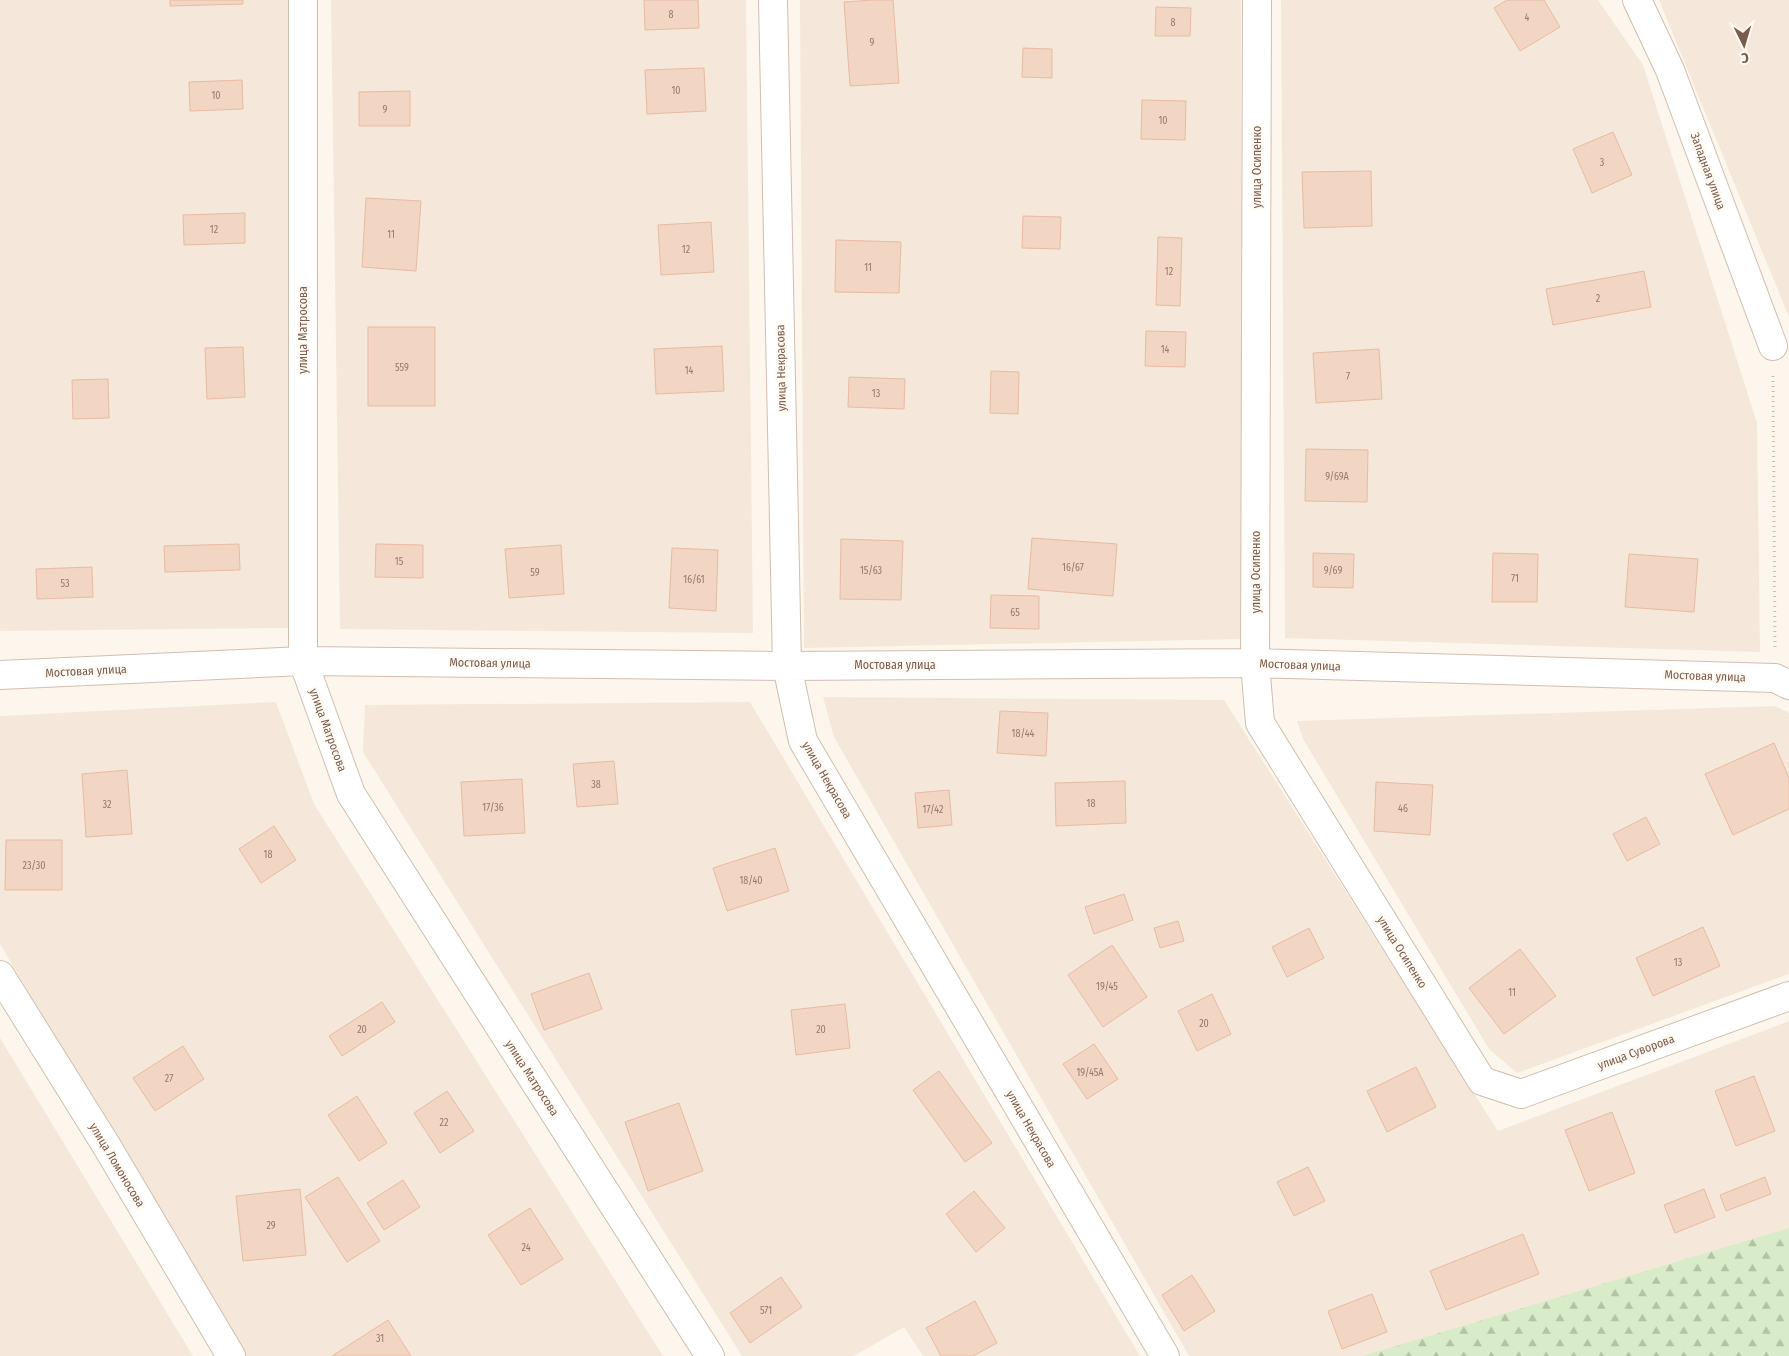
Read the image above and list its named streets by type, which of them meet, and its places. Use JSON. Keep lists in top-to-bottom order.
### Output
{
  "streets": {
    "street": [
      "улица Осипенко",
      "Западная улица",
      "улица Матросова",
      "улица Некрасова",
      "Мостовая улица",
      "улица Суворова",
      "улица Ломоносова"
    ]
  },
  "crossings": [
    ["улица Осипенко", "Мостовая улица"],
    ["улица Осипенко", "улица Суворова"],
    ["улица Матросова", "Мостовая улица"],
    ["улица Некрасова", "Мостовая улица"]
  ],
  "house_numbers": [
    "8",
    "4",
    "8",
    "9",
    "10",
    "10",
    "9",
    "10",
    "3",
    "12",
    "11",
    "12",
    "11",
    "12",
    "2",
    "14",
    "559",
    "14",
    "7",
    "13",
    "9/69А",
    "15",
    "16/67",
    "15/63",
    "9/69",
    "59",
    "71",
    "16/61",
    "53",
    "65",
    "18/44",
    "38",
    "18",
    "32",
    "17/36",
    "46",
    "17/42",
    "18",
    "23/30",
    "18/40",
    "13",
    "19/45",
    "11",
    "20",
    "20",
    "20",
    "19/45А",
    "27",
    "22",
    "29",
    "24",
    "571",
    "31"
  ],
  "north": "bottom"
}
